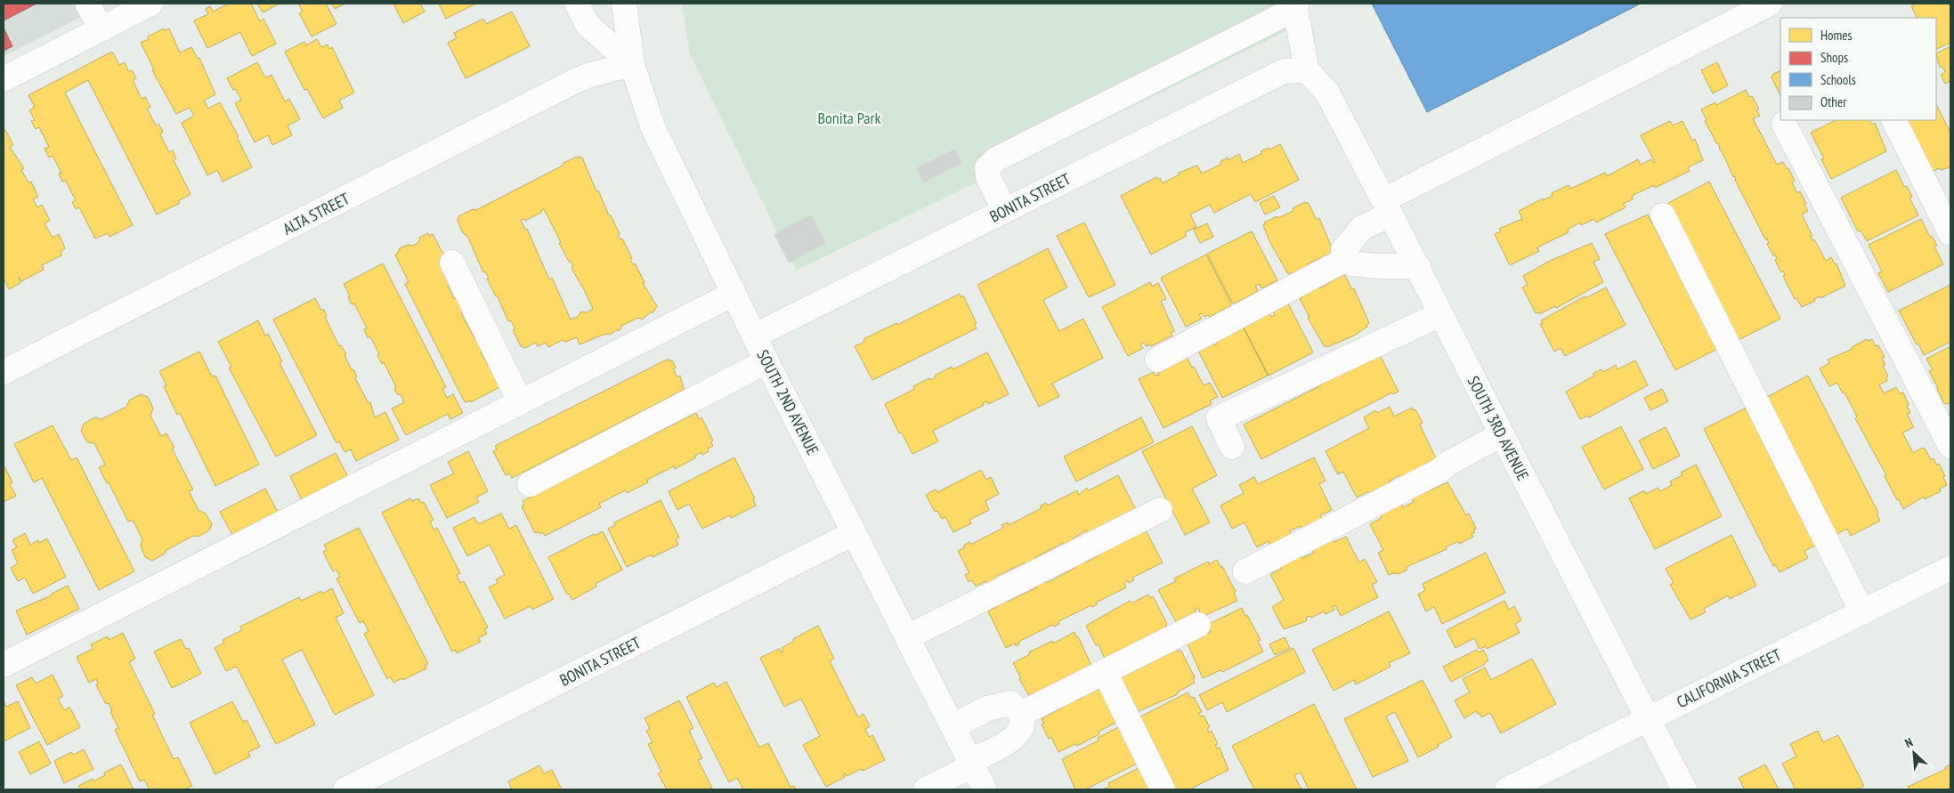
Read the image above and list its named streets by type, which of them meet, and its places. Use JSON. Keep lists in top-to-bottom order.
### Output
{
  "streets": {
    "street": [
      "BONITA STREET",
      "ALTA STREET",
      "SOUTH 2ND AVENUE",
      "SOUTH 3RD AVENUE",
      "CALIFORNIA STREET"
    ]
  },
  "crossings": [
    ["BONITA STREET", "SOUTH 2ND AVENUE"],
    ["BONITA STREET", "SOUTH 3RD AVENUE"],
    ["ALTA STREET", "SOUTH 2ND AVENUE"],
    ["SOUTH 3RD AVENUE", "CALIFORNIA STREET"]
  ],
  "parks": ["Bonita Park"],
  "legend": [
    "Homes",
    "Shops",
    "Schools",
    "Other"
  ],
  "north": "top left"
}
